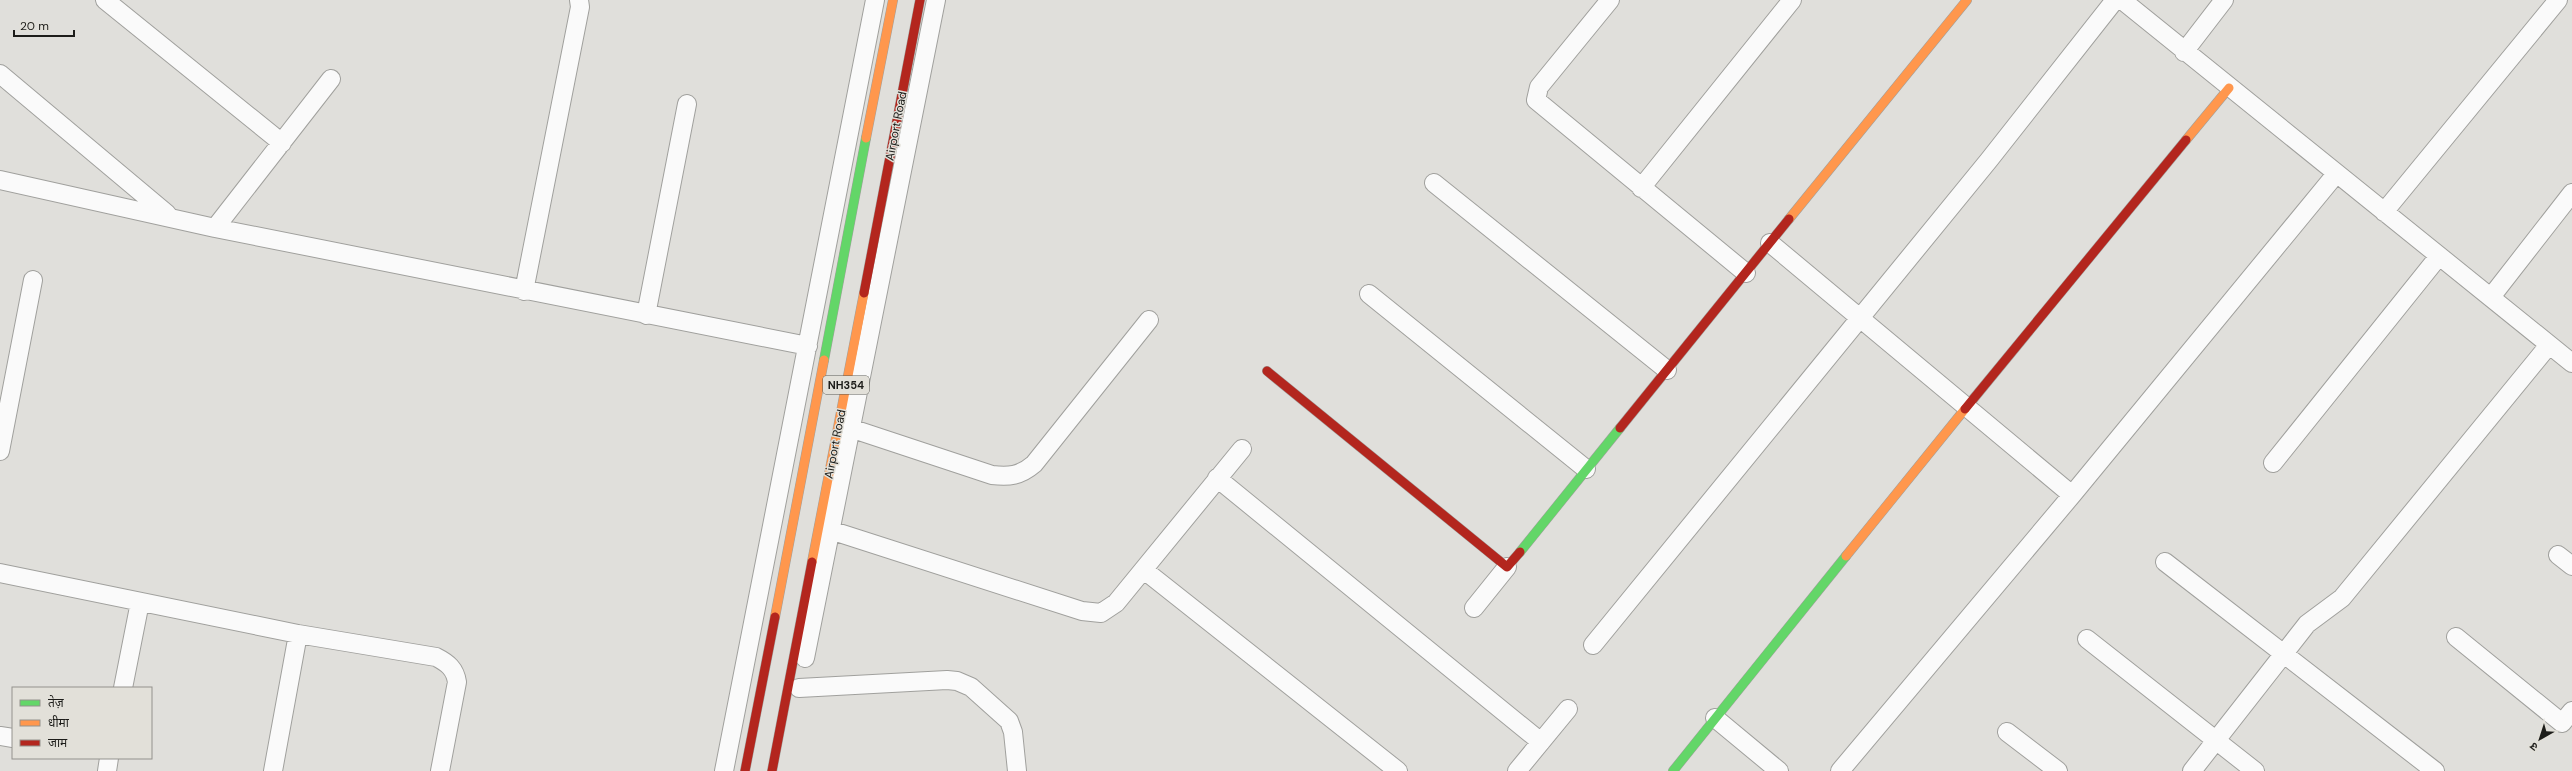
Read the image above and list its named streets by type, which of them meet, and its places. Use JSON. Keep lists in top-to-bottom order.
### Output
{
  "streets": {
    "main road": ["Airport Road", "NH354"]
  },
  "legend": ["तेज़", "धीमा", "जाम"],
  "scale_bar": "20 m",
  "north": "bottom left"
}
